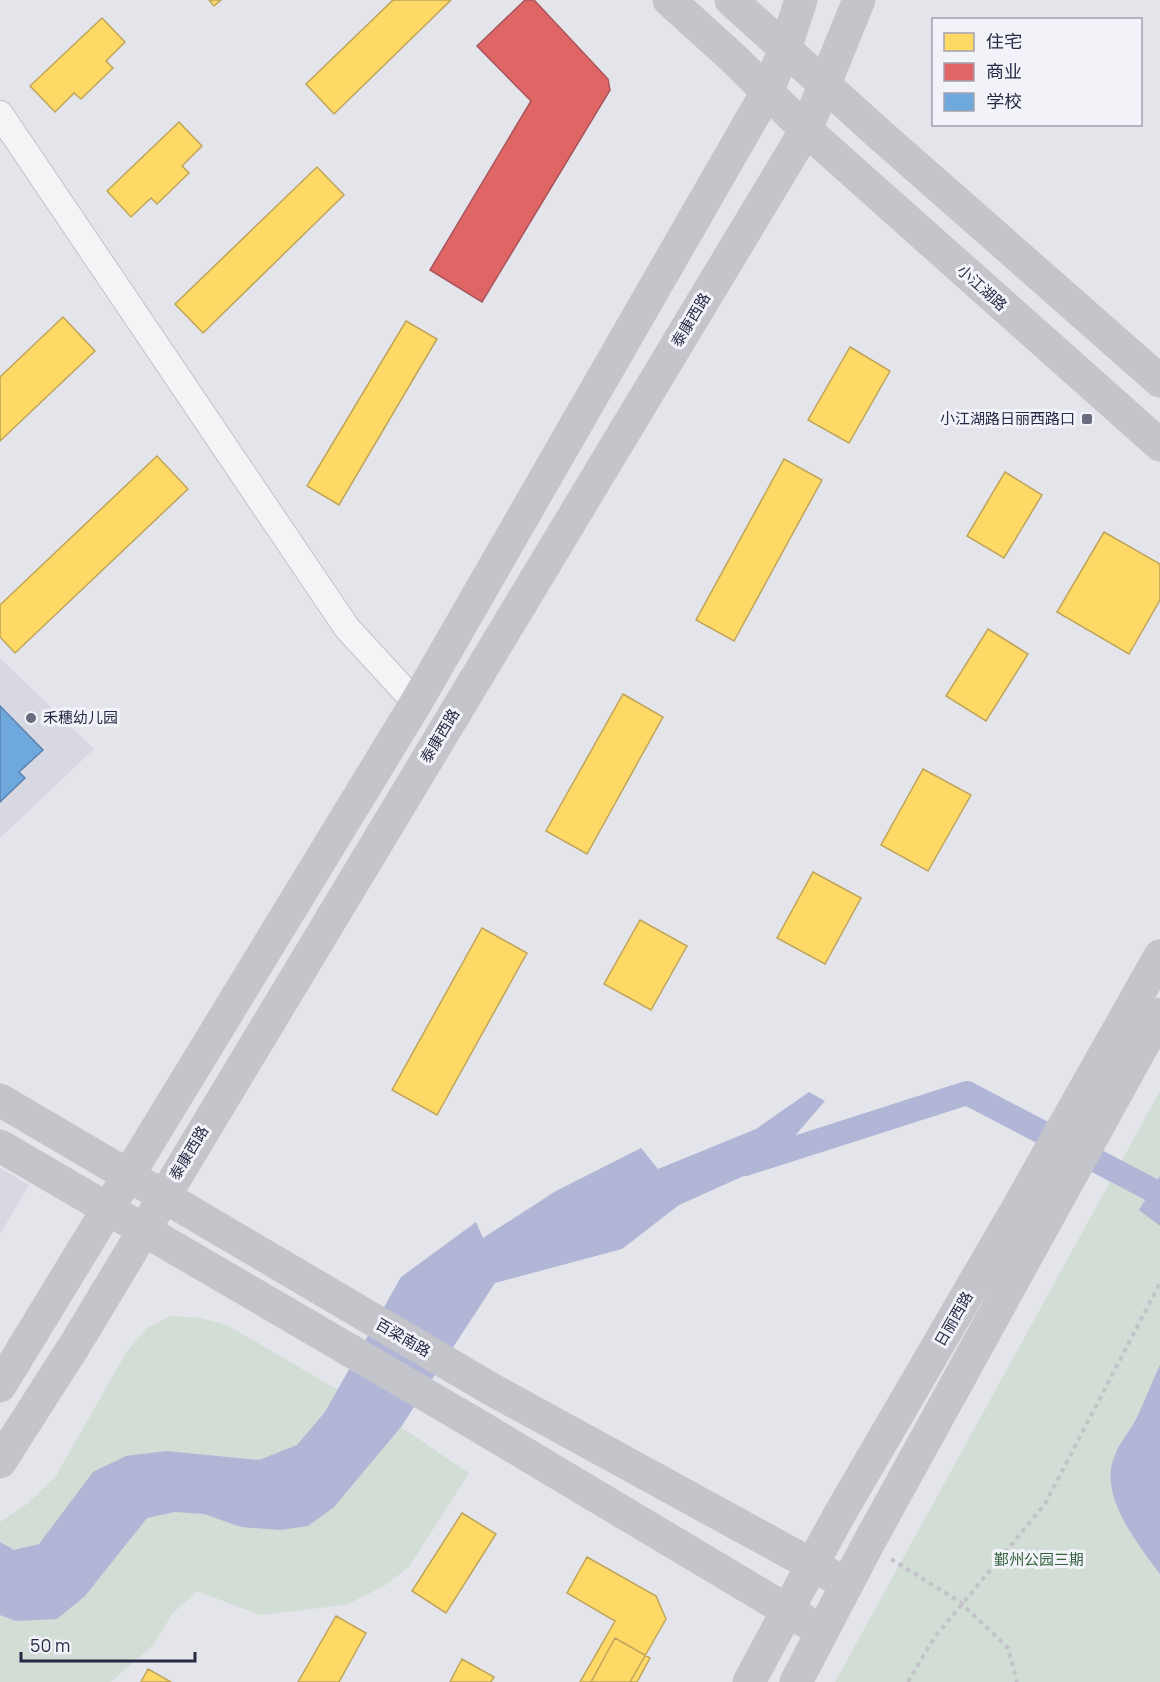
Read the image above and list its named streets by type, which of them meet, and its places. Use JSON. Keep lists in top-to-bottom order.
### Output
{
  "streets": {
    "main road": [
      "小江湖路",
      "泰康西路",
      "日丽西路",
      "百梁南路"
    ]
  },
  "crossings": [
    ["小江湖路", "泰康西路"],
    ["泰康西路", "百梁南路"],
    ["日丽西路", "百梁南路"]
  ],
  "parks": ["鄞州公园三期"],
  "places": {
    "transit": ["小江湖路日丽西路口"],
    "other": ["禾穗幼儿园"]
  },
  "legend": ["住宅", "商业", "学校"],
  "scale_bar": "50 m"
}
